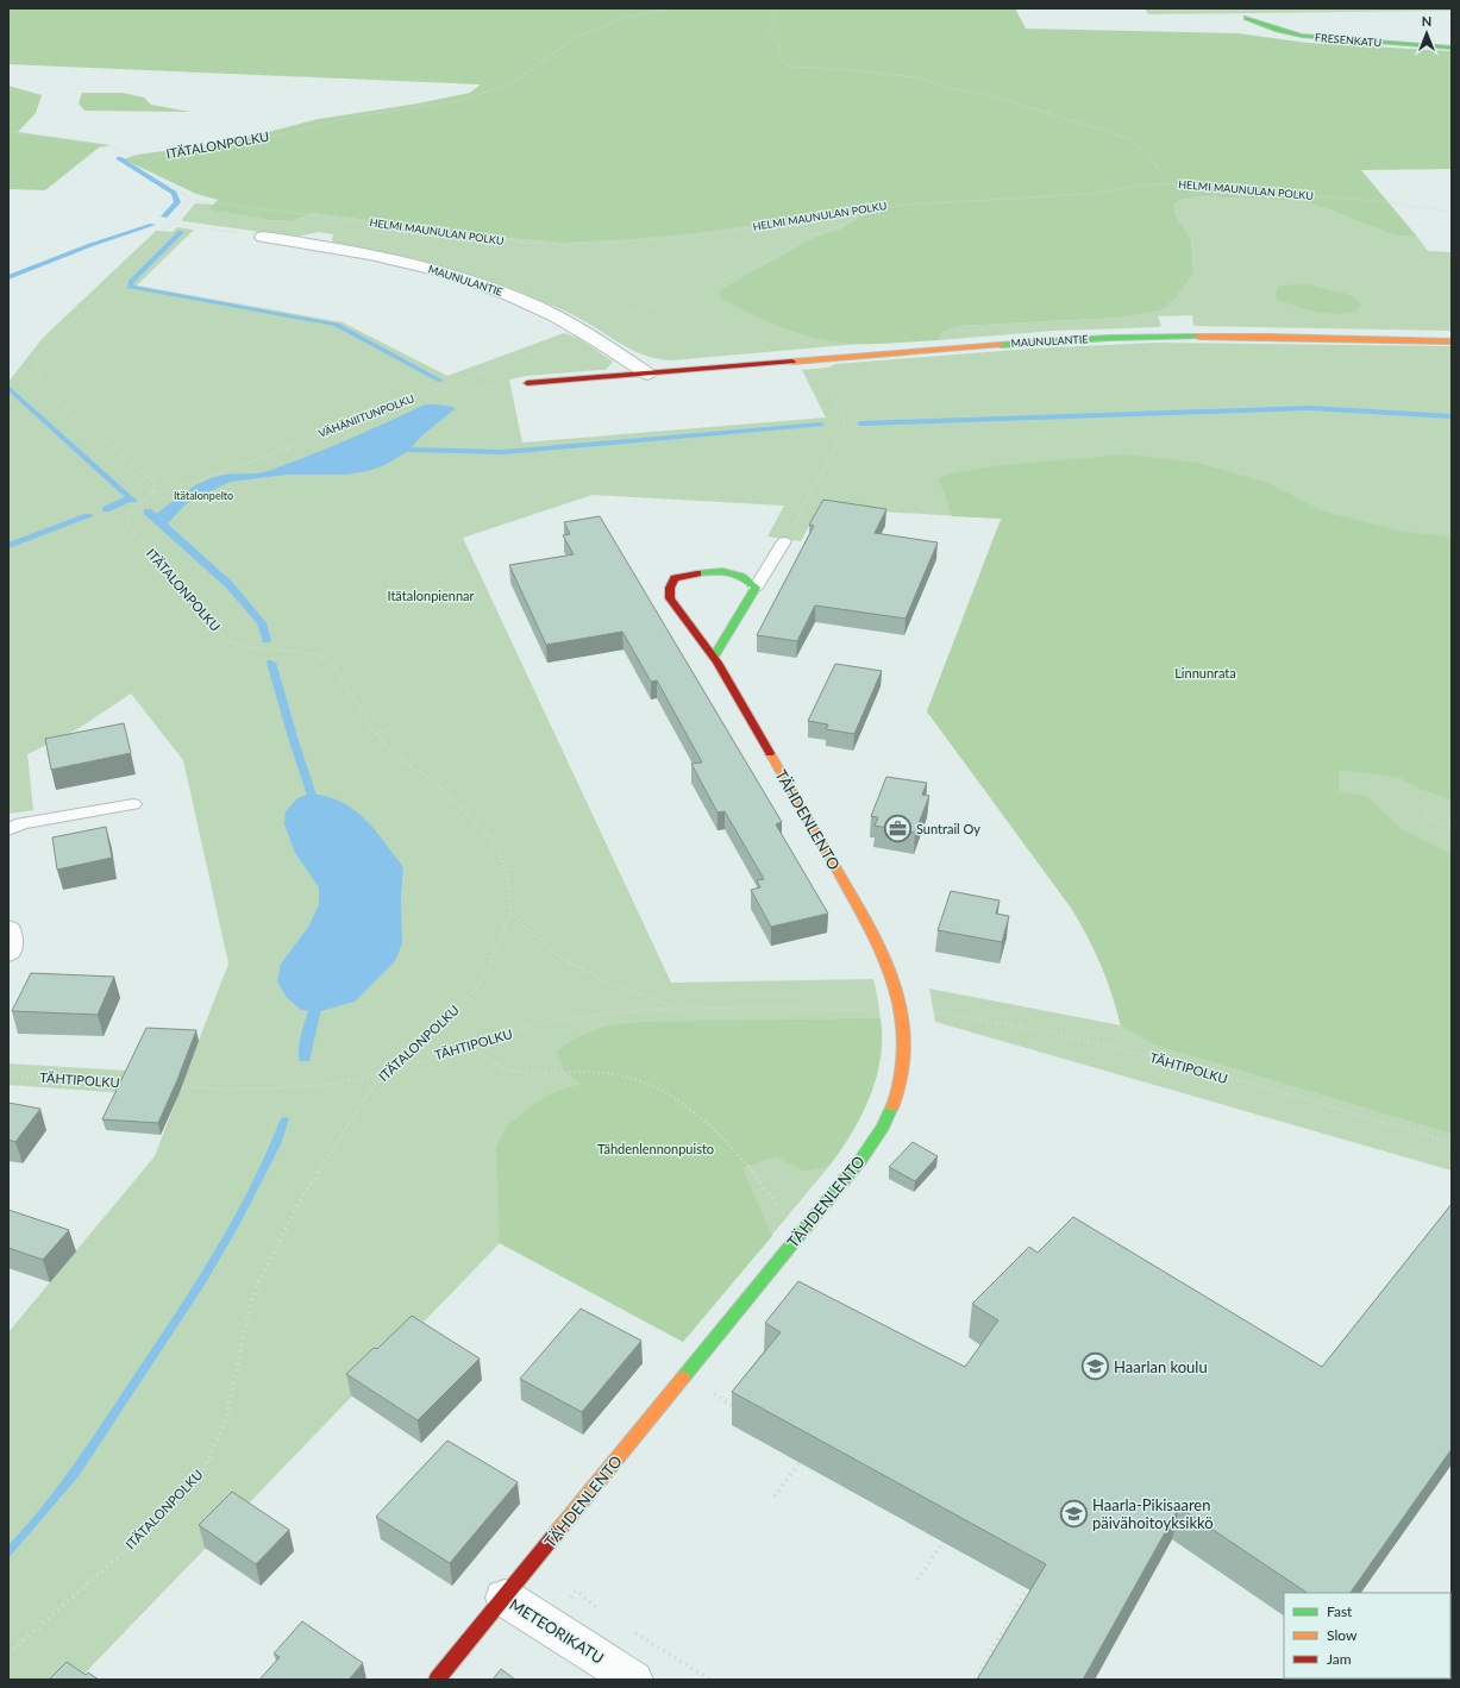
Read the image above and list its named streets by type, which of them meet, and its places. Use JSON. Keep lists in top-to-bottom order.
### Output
{
  "streets": {
    "street": [
      "FRESENKATU",
      "MAUNULANTIE",
      "TÄHDENLENTO",
      "METEORIKATU"
    ],
    "path": [
      "ITÄTALONPOLKU",
      "HELMI MAUNULAN POLKU",
      "VÄHÄNIITUNPOLKU",
      "TÄHTIPOLKU"
    ]
  },
  "crossings": [
    ["ITÄTALONPOLKU", "HELMI MAUNULAN POLKU"],
    ["ITÄTALONPOLKU", "VÄHÄNIITUNPOLKU"],
    ["ITÄTALONPOLKU", "TÄHTIPOLKU"],
    ["TÄHDENLENTO", "METEORIKATU"]
  ],
  "parks": [
    "Itätalonpelto",
    "Itätalonpiennar",
    "Linnunrata",
    "Tähdenlennonpuisto"
  ],
  "places": {
    "office": ["Suntrail Oy"],
    "school or university": ["Haarlan koulu", "Haarla-Pikisaaren päivähoitoyksikkö"]
  },
  "legend": ["Fast", "Slow", "Jam"],
  "north": "top"
}
